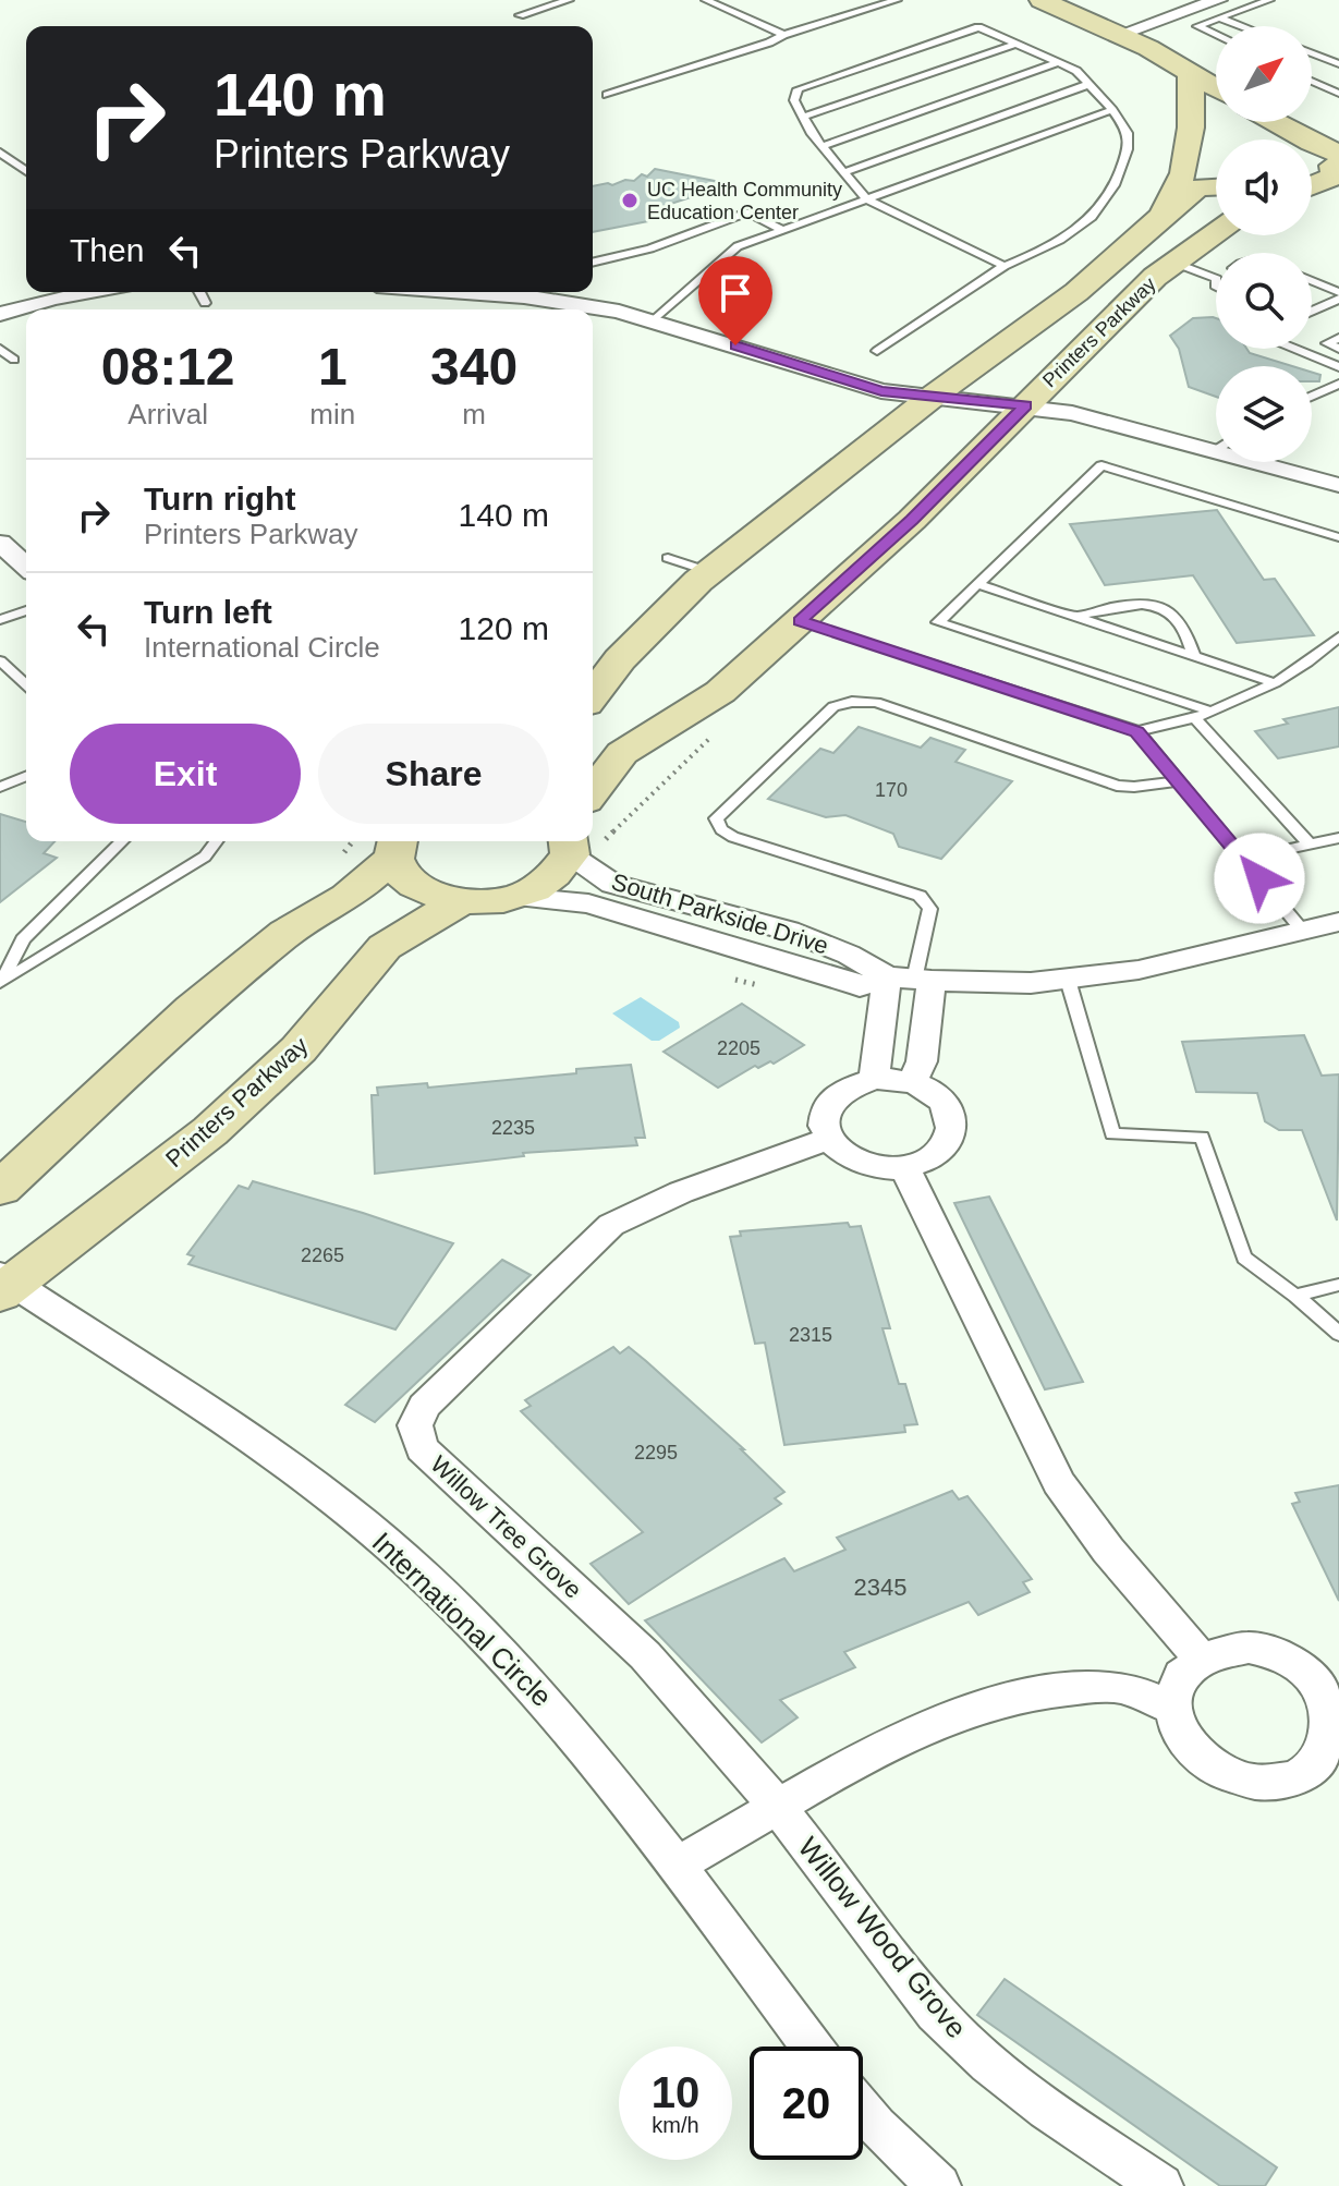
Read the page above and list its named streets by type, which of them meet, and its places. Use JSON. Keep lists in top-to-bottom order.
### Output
{
  "streets": {
    "main road": ["Printers Parkway", "South Parkside Drive"],
    "street": ["Willow Tree Grove", "International Circle", "Willow Wood Grove"]
  },
  "crossings": [
    ["Printers Parkway", "South Parkside Drive"],
    ["Printers Parkway", "International Circle"],
    ["Willow Tree Grove", "Willow Wood Grove"]
  ],
  "places": ["UC Health Community Education Center"],
  "house_numbers": [
    "170",
    "2205",
    "2235",
    "2265",
    "2315",
    "2295",
    "2345"
  ],
  "north": "top right",
  "page": {
    "turn": ["140 m", "Printers Parkway"],
    "then": "Then",
    "eta": [
      "08:12",
      "Arrival",
      "1",
      "min",
      "340",
      "m"
    ],
    "list": [
      {
        "name": "Turn right",
        "note": "Printers Parkway",
        "value": "140 m"
      },
      {
        "name": "Turn left",
        "note": "International Circle",
        "value": "120 m"
      }
    ],
    "buttons": ["Exit", "Share"],
    "speed": "10 km/h",
    "limit": "20"
  }
}
